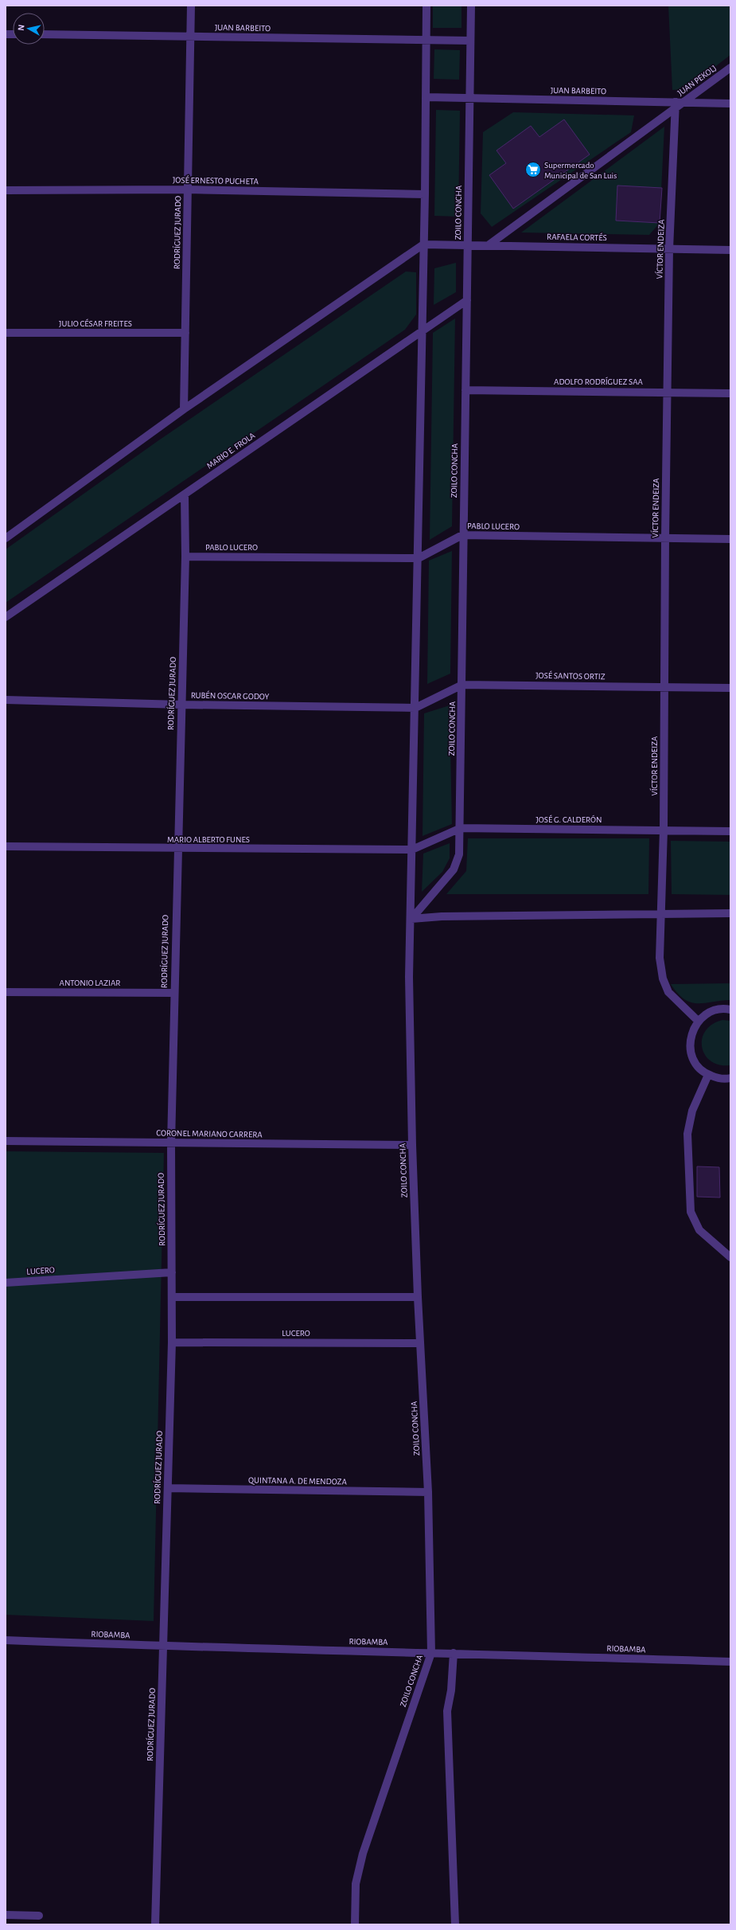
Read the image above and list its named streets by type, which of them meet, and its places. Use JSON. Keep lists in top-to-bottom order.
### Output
{
  "streets": {
    "street": [
      "JUAN BARBEITO",
      "JUAN PEKOLJ",
      "JOSÉ ERNESTO PUCHETA",
      "ZOILO CONCHA",
      "RODRÍGUEZ JURADO",
      "RAFAELA CORTÉS",
      "VÍCTOR ENDEIZA",
      "JULIO CÉSAR FREITES",
      "ADOLFO RODRÍGUEZ SAA",
      "MARIO E. FROLA",
      "PABLO LUCERO",
      "JOSÉ SANTOS ORTIZ",
      "RUBÉN OSCAR GODOY",
      "JOSÉ G. CALDERÓN",
      "MARIO ALBERTO FUNES",
      "ANTONIO LAZIAR",
      "CORONEL MARIANO CARRERA",
      "LUCERO",
      "QUINTANA A. DE MENDOZA",
      "RIOBAMBA"
    ]
  },
  "crossings": [
    ["JUAN BARBEITO", "JUAN PEKOLJ"],
    ["JUAN BARBEITO", "ZOILO CONCHA"],
    ["JUAN BARBEITO", "RODRÍGUEZ JURADO"],
    ["JUAN BARBEITO", "VÍCTOR ENDEIZA"],
    ["JUAN PEKOLJ", "RAFAELA CORTÉS"],
    ["JUAN PEKOLJ", "VÍCTOR ENDEIZA"],
    ["JOSÉ ERNESTO PUCHETA", "ZOILO CONCHA"],
    ["JOSÉ ERNESTO PUCHETA", "RODRÍGUEZ JURADO"],
    ["ZOILO CONCHA", "RAFAELA CORTÉS"],
    ["ZOILO CONCHA", "ADOLFO RODRÍGUEZ SAA"],
    ["ZOILO CONCHA", "MARIO E. FROLA"],
    ["ZOILO CONCHA", "PABLO LUCERO"],
    ["ZOILO CONCHA", "JOSÉ SANTOS ORTIZ"],
    ["ZOILO CONCHA", "RUBÉN OSCAR GODOY"],
    ["ZOILO CONCHA", "JOSÉ G. CALDERÓN"],
    ["ZOILO CONCHA", "MARIO ALBERTO FUNES"],
    ["ZOILO CONCHA", "CORONEL MARIANO CARRERA"],
    ["ZOILO CONCHA", "LUCERO"],
    ["ZOILO CONCHA", "QUINTANA A. DE MENDOZA"],
    ["ZOILO CONCHA", "RIOBAMBA"],
    ["RODRÍGUEZ JURADO", "JULIO CÉSAR FREITES"],
    ["RODRÍGUEZ JURADO", "MARIO E. FROLA"],
    ["RODRÍGUEZ JURADO", "PABLO LUCERO"],
    ["RODRÍGUEZ JURADO", "RUBÉN OSCAR GODOY"],
    ["RODRÍGUEZ JURADO", "MARIO ALBERTO FUNES"],
    ["RODRÍGUEZ JURADO", "ANTONIO LAZIAR"],
    ["RODRÍGUEZ JURADO", "CORONEL MARIANO CARRERA"],
    ["RODRÍGUEZ JURADO", "LUCERO"],
    ["RODRÍGUEZ JURADO", "QUINTANA A. DE MENDOZA"],
    ["RODRÍGUEZ JURADO", "RIOBAMBA"],
    ["RAFAELA CORTÉS", "VÍCTOR ENDEIZA"],
    ["VÍCTOR ENDEIZA", "ADOLFO RODRÍGUEZ SAA"],
    ["VÍCTOR ENDEIZA", "PABLO LUCERO"],
    ["VÍCTOR ENDEIZA", "JOSÉ SANTOS ORTIZ"],
    ["VÍCTOR ENDEIZA", "JOSÉ G. CALDERÓN"],
    ["JOSÉ SANTOS ORTIZ", "RUBÉN OSCAR GODOY"],
    ["JOSÉ G. CALDERÓN", "MARIO ALBERTO FUNES"]
  ],
  "places": {
    "supermarket": ["Supermercado Municipal de San Luis"]
  },
  "north": "left"
}
